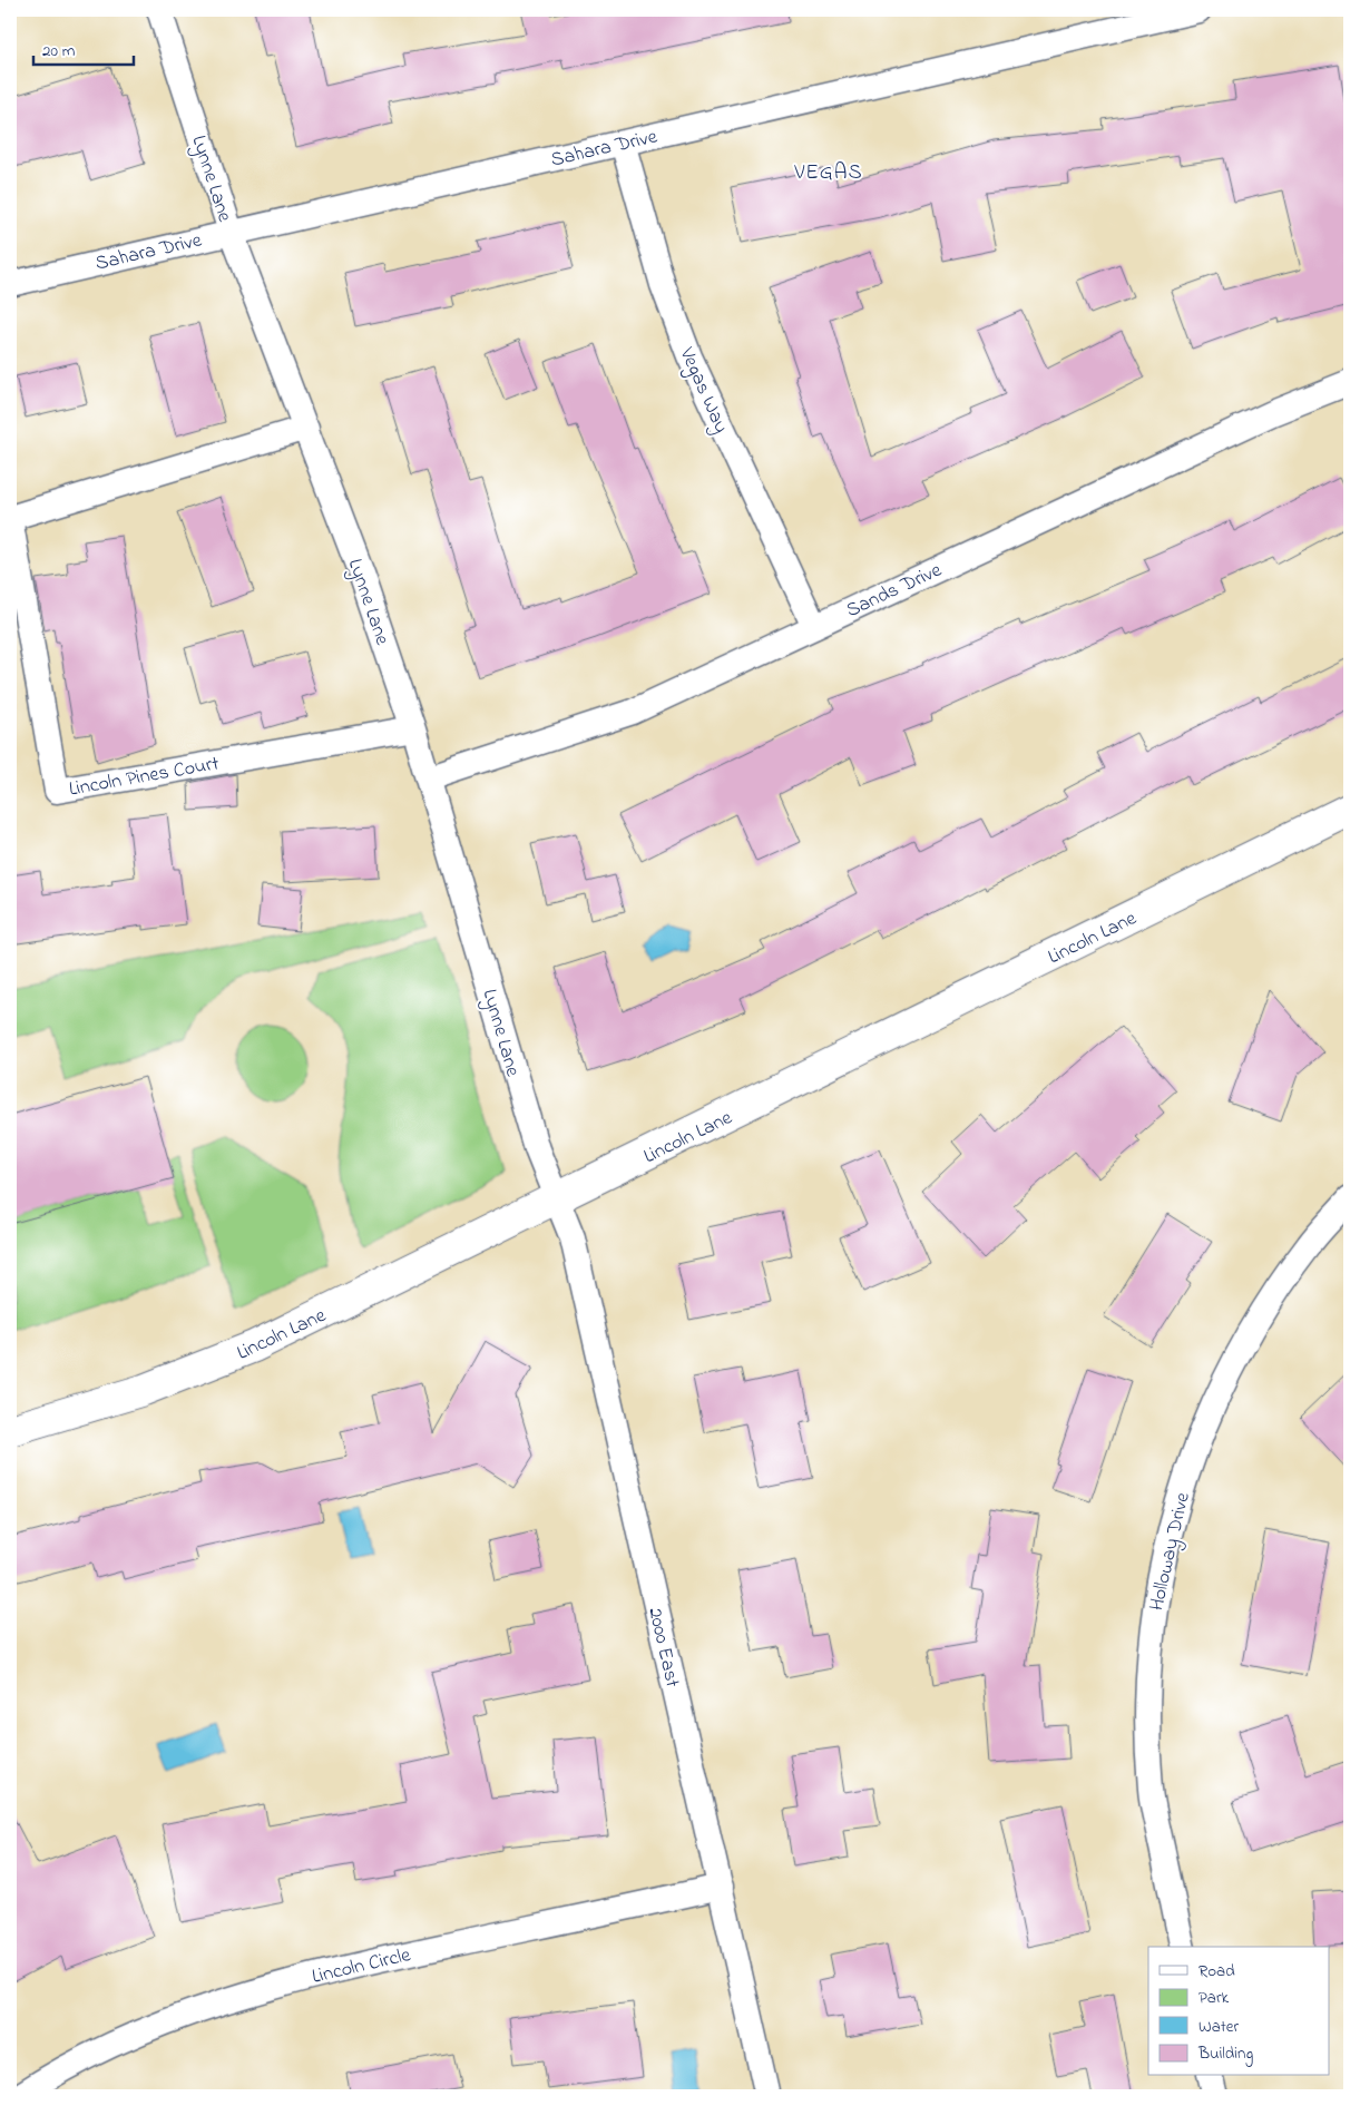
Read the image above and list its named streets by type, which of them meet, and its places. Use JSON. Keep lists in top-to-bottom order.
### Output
{
  "streets": {
    "street": [
      "Sahara Drive",
      "Lynne Lane",
      "Vegas Way",
      "Sands Drive",
      "Lincoln Pines Court",
      "Lincoln Lane",
      "Holloway Drive",
      "2000 East",
      "Lincoln Circle"
    ]
  },
  "crossings": [
    ["Sahara Drive", "Lynne Lane"],
    ["Sahara Drive", "Vegas Way"],
    ["Lynne Lane", "Sands Drive"],
    ["Lynne Lane", "Lincoln Pines Court"],
    ["Lynne Lane", "Lincoln Lane"],
    ["Lynne Lane", "2000 East"],
    ["Vegas Way", "Sands Drive"],
    ["Lincoln Lane", "2000 East"],
    ["2000 East", "Lincoln Circle"]
  ],
  "districts": ["VEGAS"],
  "legend": [
    "Road",
    "Park",
    "Water",
    "Building"
  ],
  "scale_bar": "20 m"
}
